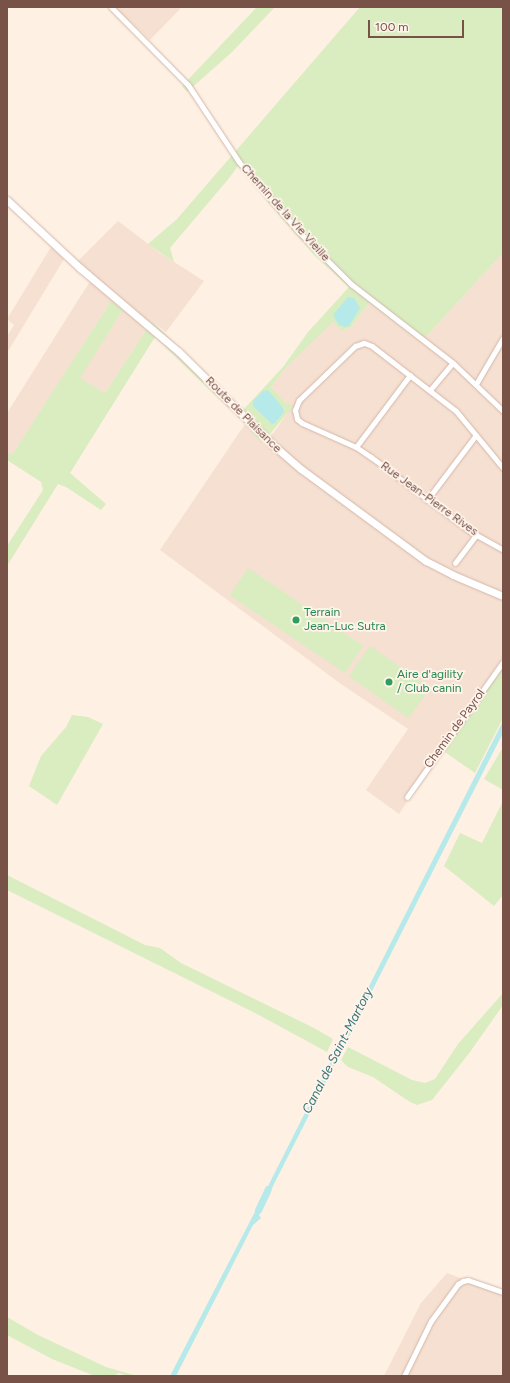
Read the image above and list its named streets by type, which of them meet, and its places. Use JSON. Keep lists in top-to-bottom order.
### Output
{
  "streets": {
    "main road": ["Route de Plaisance"],
    "street": ["Chemin de la Vie Vieille", "Rue Jean-Pierre Rives", "Chemin de Payrol"]
  },
  "water": ["Canal de Saint-Martory"],
  "places": ["Terrain Jean-Luc Sutra", "Aire d'agility / Club canin"],
  "scale_bar": "100 m"
}
